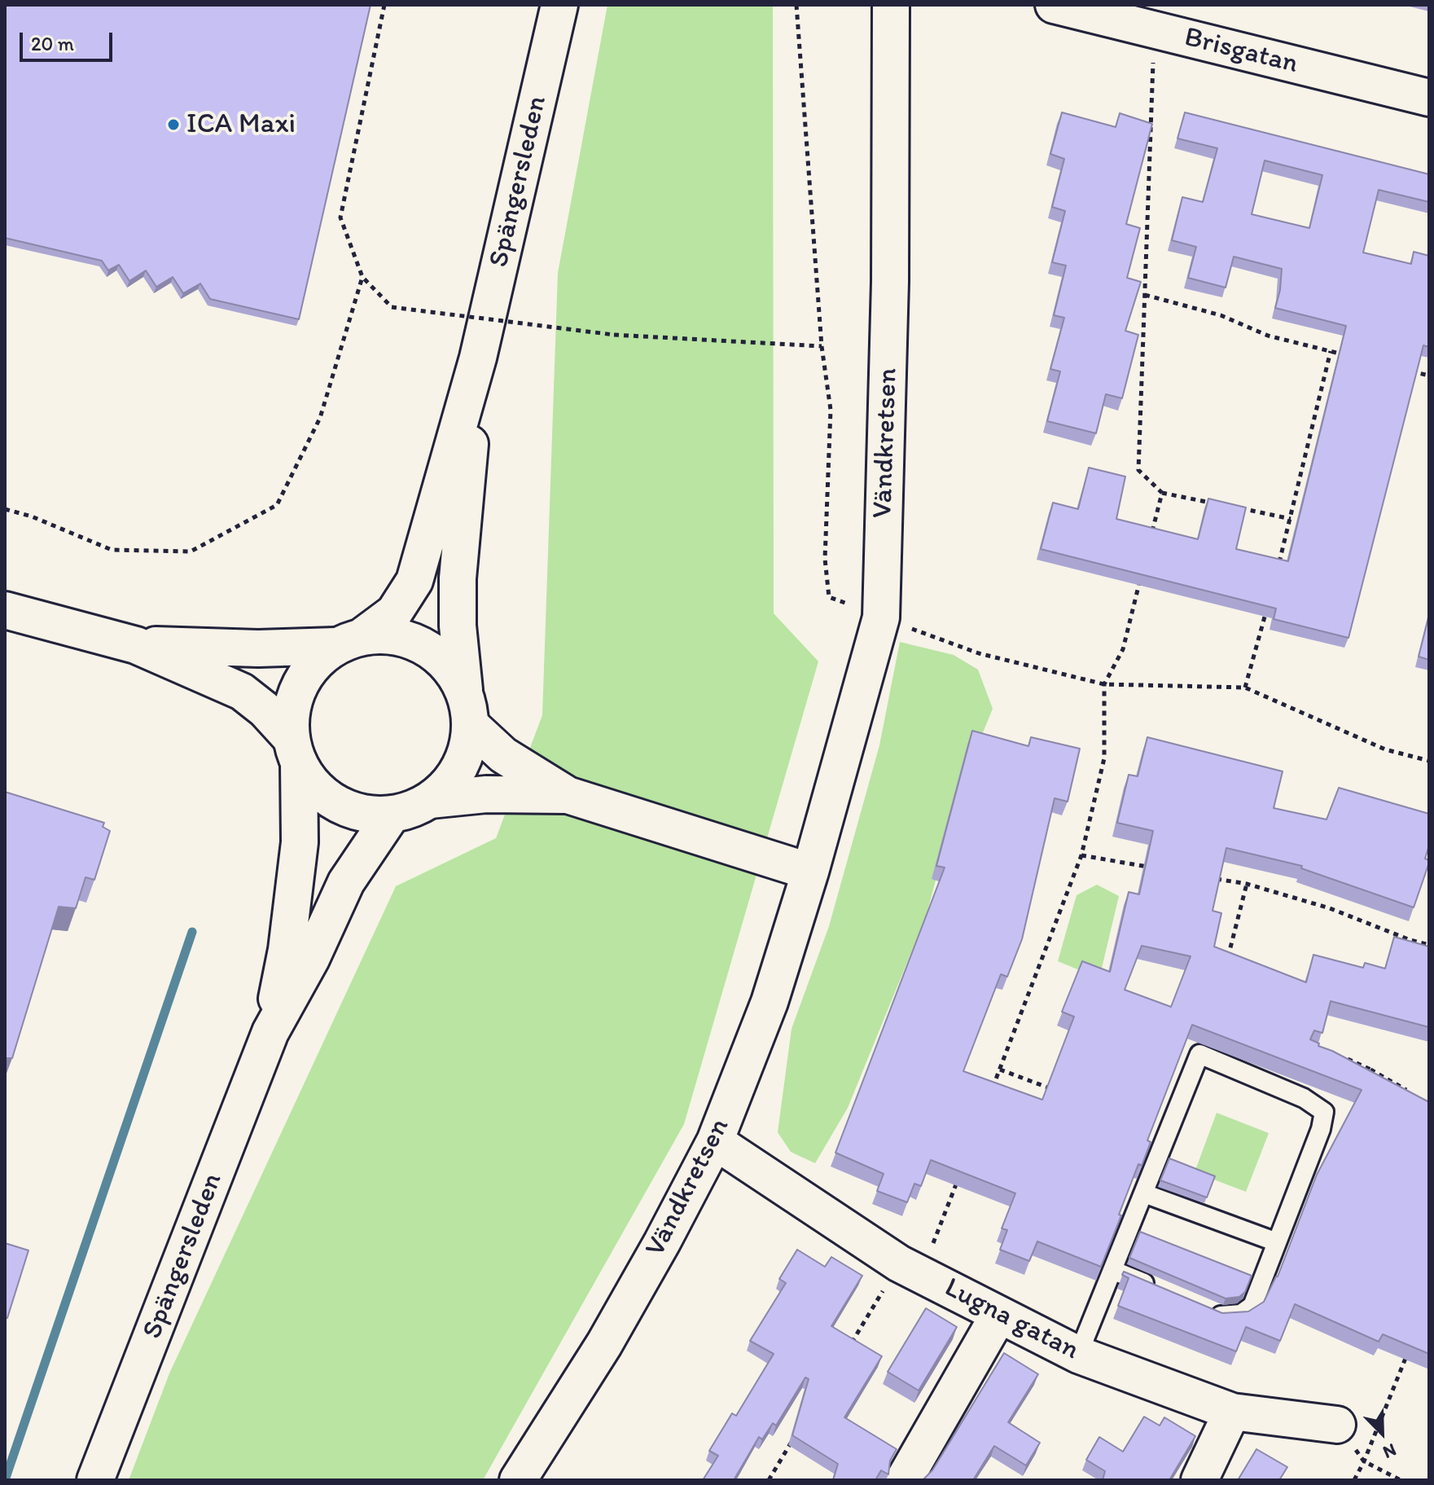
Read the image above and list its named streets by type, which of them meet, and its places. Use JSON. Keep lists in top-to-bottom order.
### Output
{
  "streets": {
    "street": [
      "Brisgatan",
      "Spängersleden",
      "Vändkretsen",
      "Lugna gatan"
    ]
  },
  "crossings": [
    ["Vändkretsen", "Lugna gatan"]
  ],
  "places": ["ICA Maxi"],
  "scale_bar": "20 m",
  "north": "bottom right"
}
